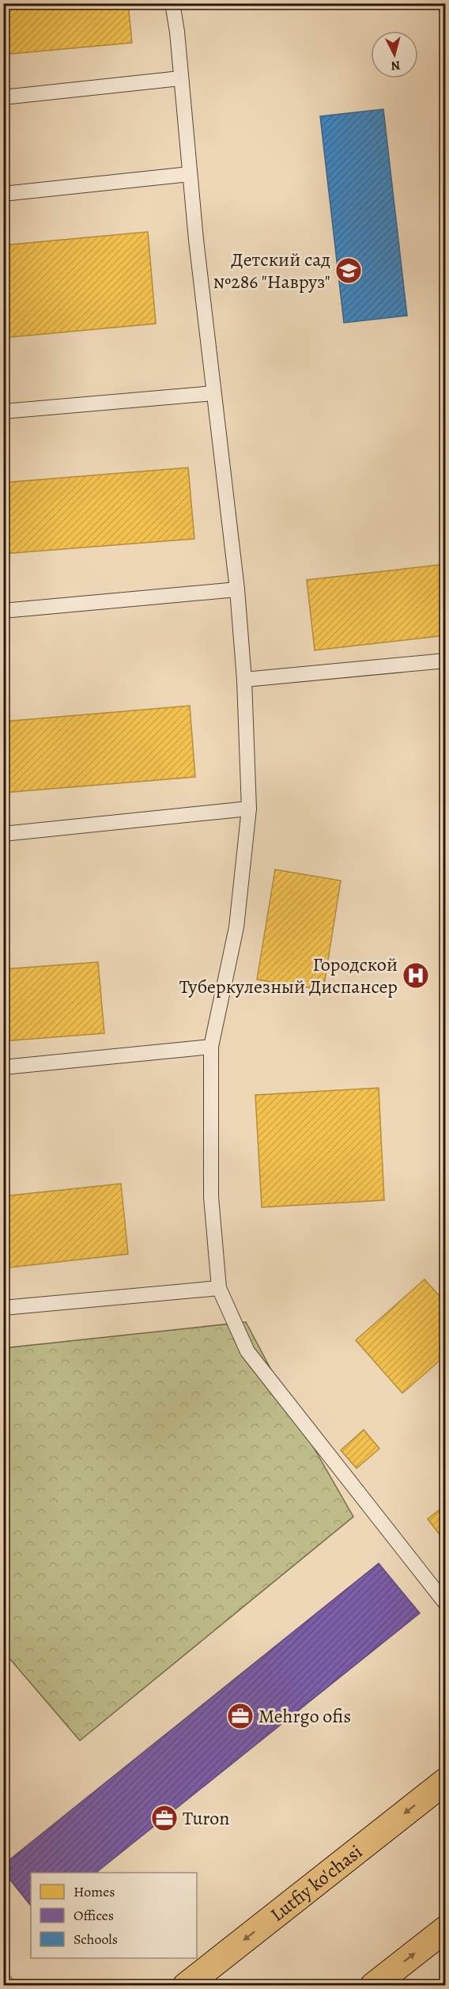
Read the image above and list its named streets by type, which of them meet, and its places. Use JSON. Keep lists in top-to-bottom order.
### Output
{
  "streets": {
    "main road": ["Lutfiy ko'chasi"]
  },
  "one_way": ["Lutfiy ko'chasi"],
  "places": {
    "school or university": ["Детский сад №286 \"Навруз\""],
    "hospital": ["Городской Туберкулезный Диспансер"],
    "office": ["Mehrgo ofis", "Turon"]
  },
  "legend": ["Homes", "Offices", "Schools"],
  "north": "bottom"
}
